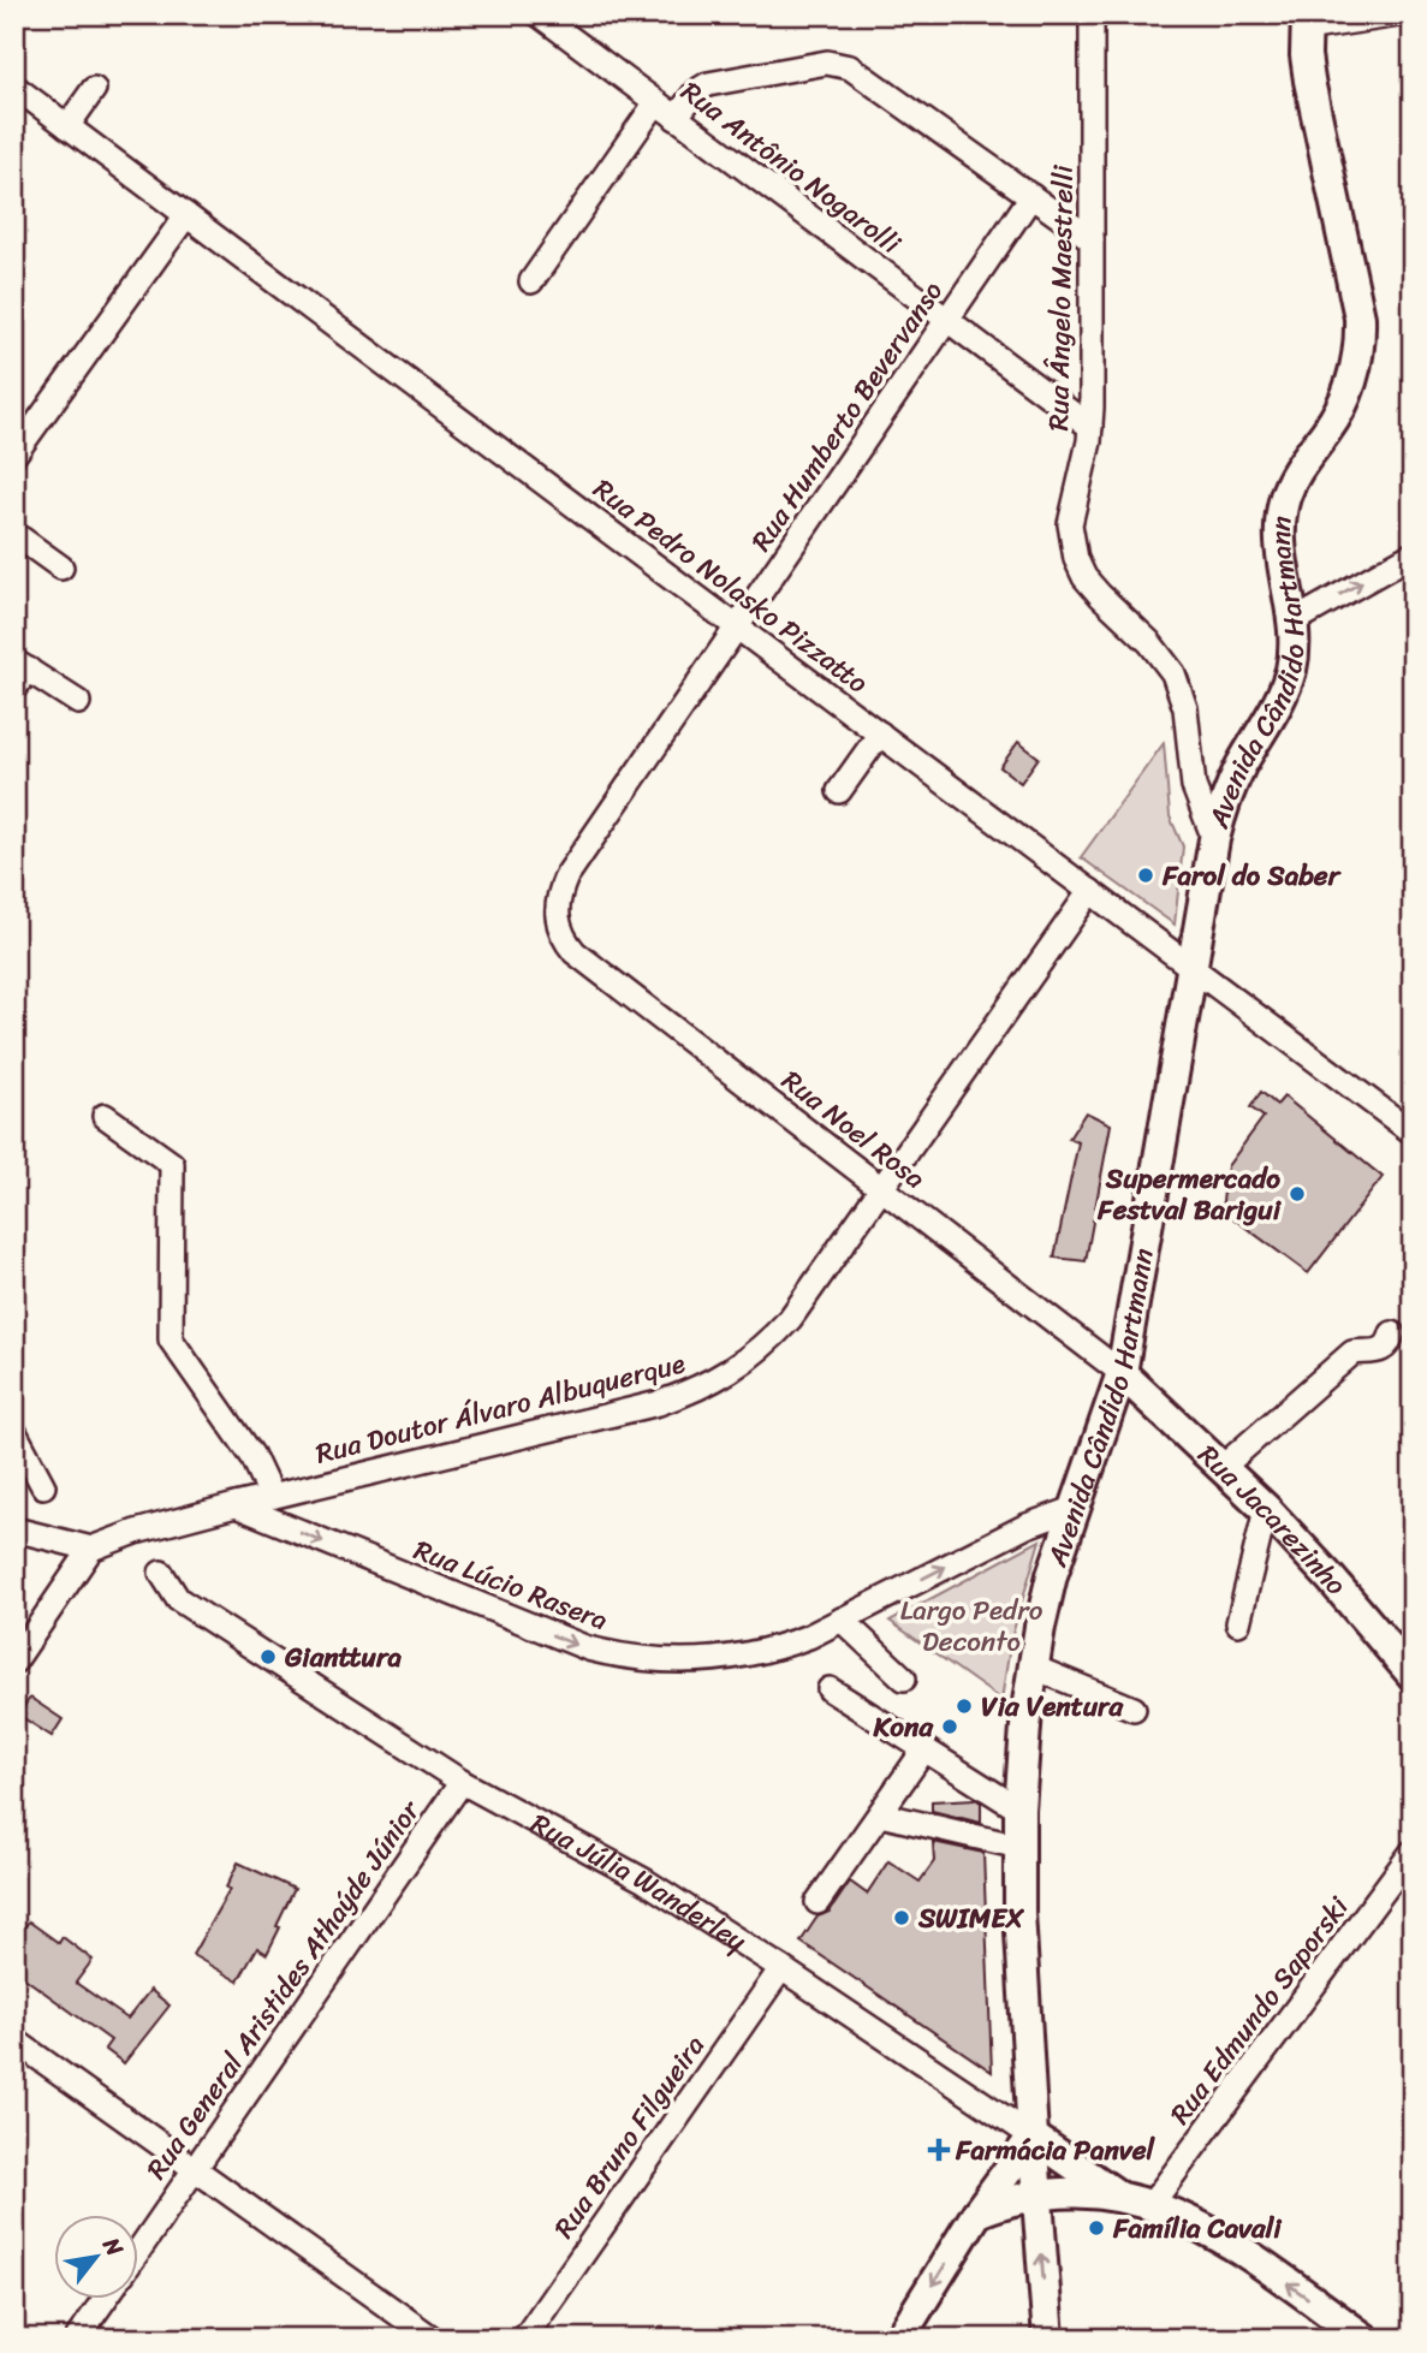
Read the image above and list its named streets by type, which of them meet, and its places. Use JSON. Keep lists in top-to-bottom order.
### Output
{
  "streets": {
    "main road": ["Avenida Cândido Hartmann", "Rua Jacarezinho", "Rua Júlia Wanderley"],
    "street": [
      "Rua Antônio Nogarolli",
      "Rua Ângelo Maestrelli",
      "Rua Humberto Bevervanso",
      "Rua Pedro Nolasko Pizzatto",
      "Rua Noel Rosa",
      "Rua Doutor Álvaro Albuquerque",
      "Rua Lúcio Rasera",
      "Rua General Aristides Athaýde Júnior",
      "Rua Edmundo Saporski",
      "Rua Bruno Filgueira"
    ]
  },
  "crossings": [
    ["Rua Antônio Nogarolli", "Rua Ângelo Maestrelli"],
    ["Rua Antônio Nogarolli", "Rua Humberto Bevervanso"],
    ["Rua Ângelo Maestrelli", "Avenida Cândido Hartmann"],
    ["Rua Humberto Bevervanso", "Rua Pedro Nolasko Pizzatto"],
    ["Rua Humberto Bevervanso", "Rua Noel Rosa"],
    ["Rua Pedro Nolasko Pizzatto", "Avenida Cândido Hartmann"],
    ["Rua Pedro Nolasko Pizzatto", "Rua Doutor Álvaro Albuquerque"],
    ["Avenida Cândido Hartmann", "Rua Noel Rosa"],
    ["Avenida Cândido Hartmann", "Rua Jacarezinho"],
    ["Avenida Cândido Hartmann", "Rua Lúcio Rasera"],
    ["Avenida Cândido Hartmann", "Rua Júlia Wanderley"],
    ["Rua Noel Rosa", "Rua Doutor Álvaro Albuquerque"],
    ["Rua Noel Rosa", "Rua Jacarezinho"],
    ["Rua Doutor Álvaro Albuquerque", "Rua Lúcio Rasera"],
    ["Rua Júlia Wanderley", "Rua General Aristides Athaýde Júnior"],
    ["Rua Júlia Wanderley", "Rua Edmundo Saporski"],
    ["Rua Júlia Wanderley", "Rua Bruno Filgueira"]
  ],
  "one_way": ["Rua Lúcio Rasera"],
  "parks": ["Largo Pedro Deconto"],
  "places": {
    "other": [
      "Farol do Saber",
      "Supermercado Festval Barigui",
      "Gianttura",
      "Via Ventura",
      "Kona",
      "SWIMEX",
      "Família Cavali"
    ],
    "health": ["Farmácia Panvel"]
  },
  "north": "top right"
}
